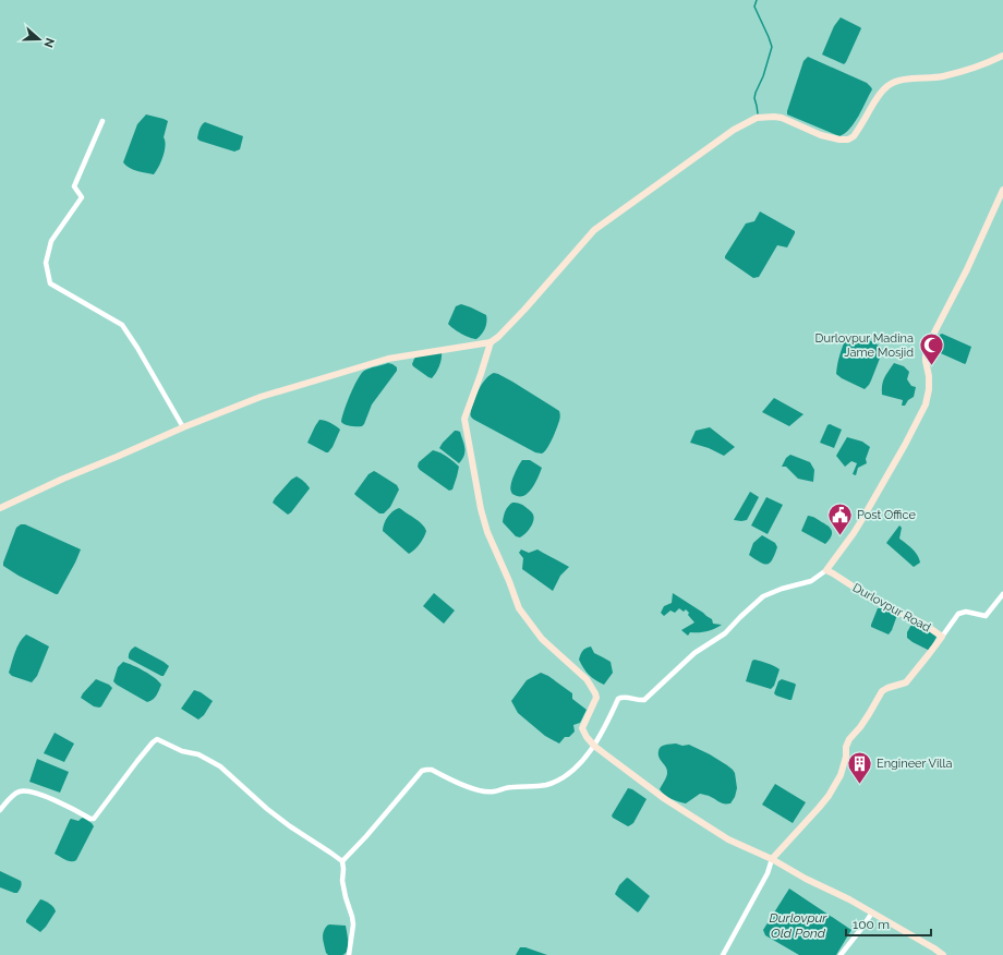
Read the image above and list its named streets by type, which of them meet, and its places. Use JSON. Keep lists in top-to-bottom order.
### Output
{
  "streets": {
    "street": ["Durlovpur Road"]
  },
  "water": ["Durlovpur Old Pond"],
  "places": {
    "mosque": ["Durlovpur Madina Jame Mosjid"],
    "public building": ["Post Office"],
    "building": ["Engineer Villa"]
  },
  "scale_bar": "100 m",
  "north": "right"
}
